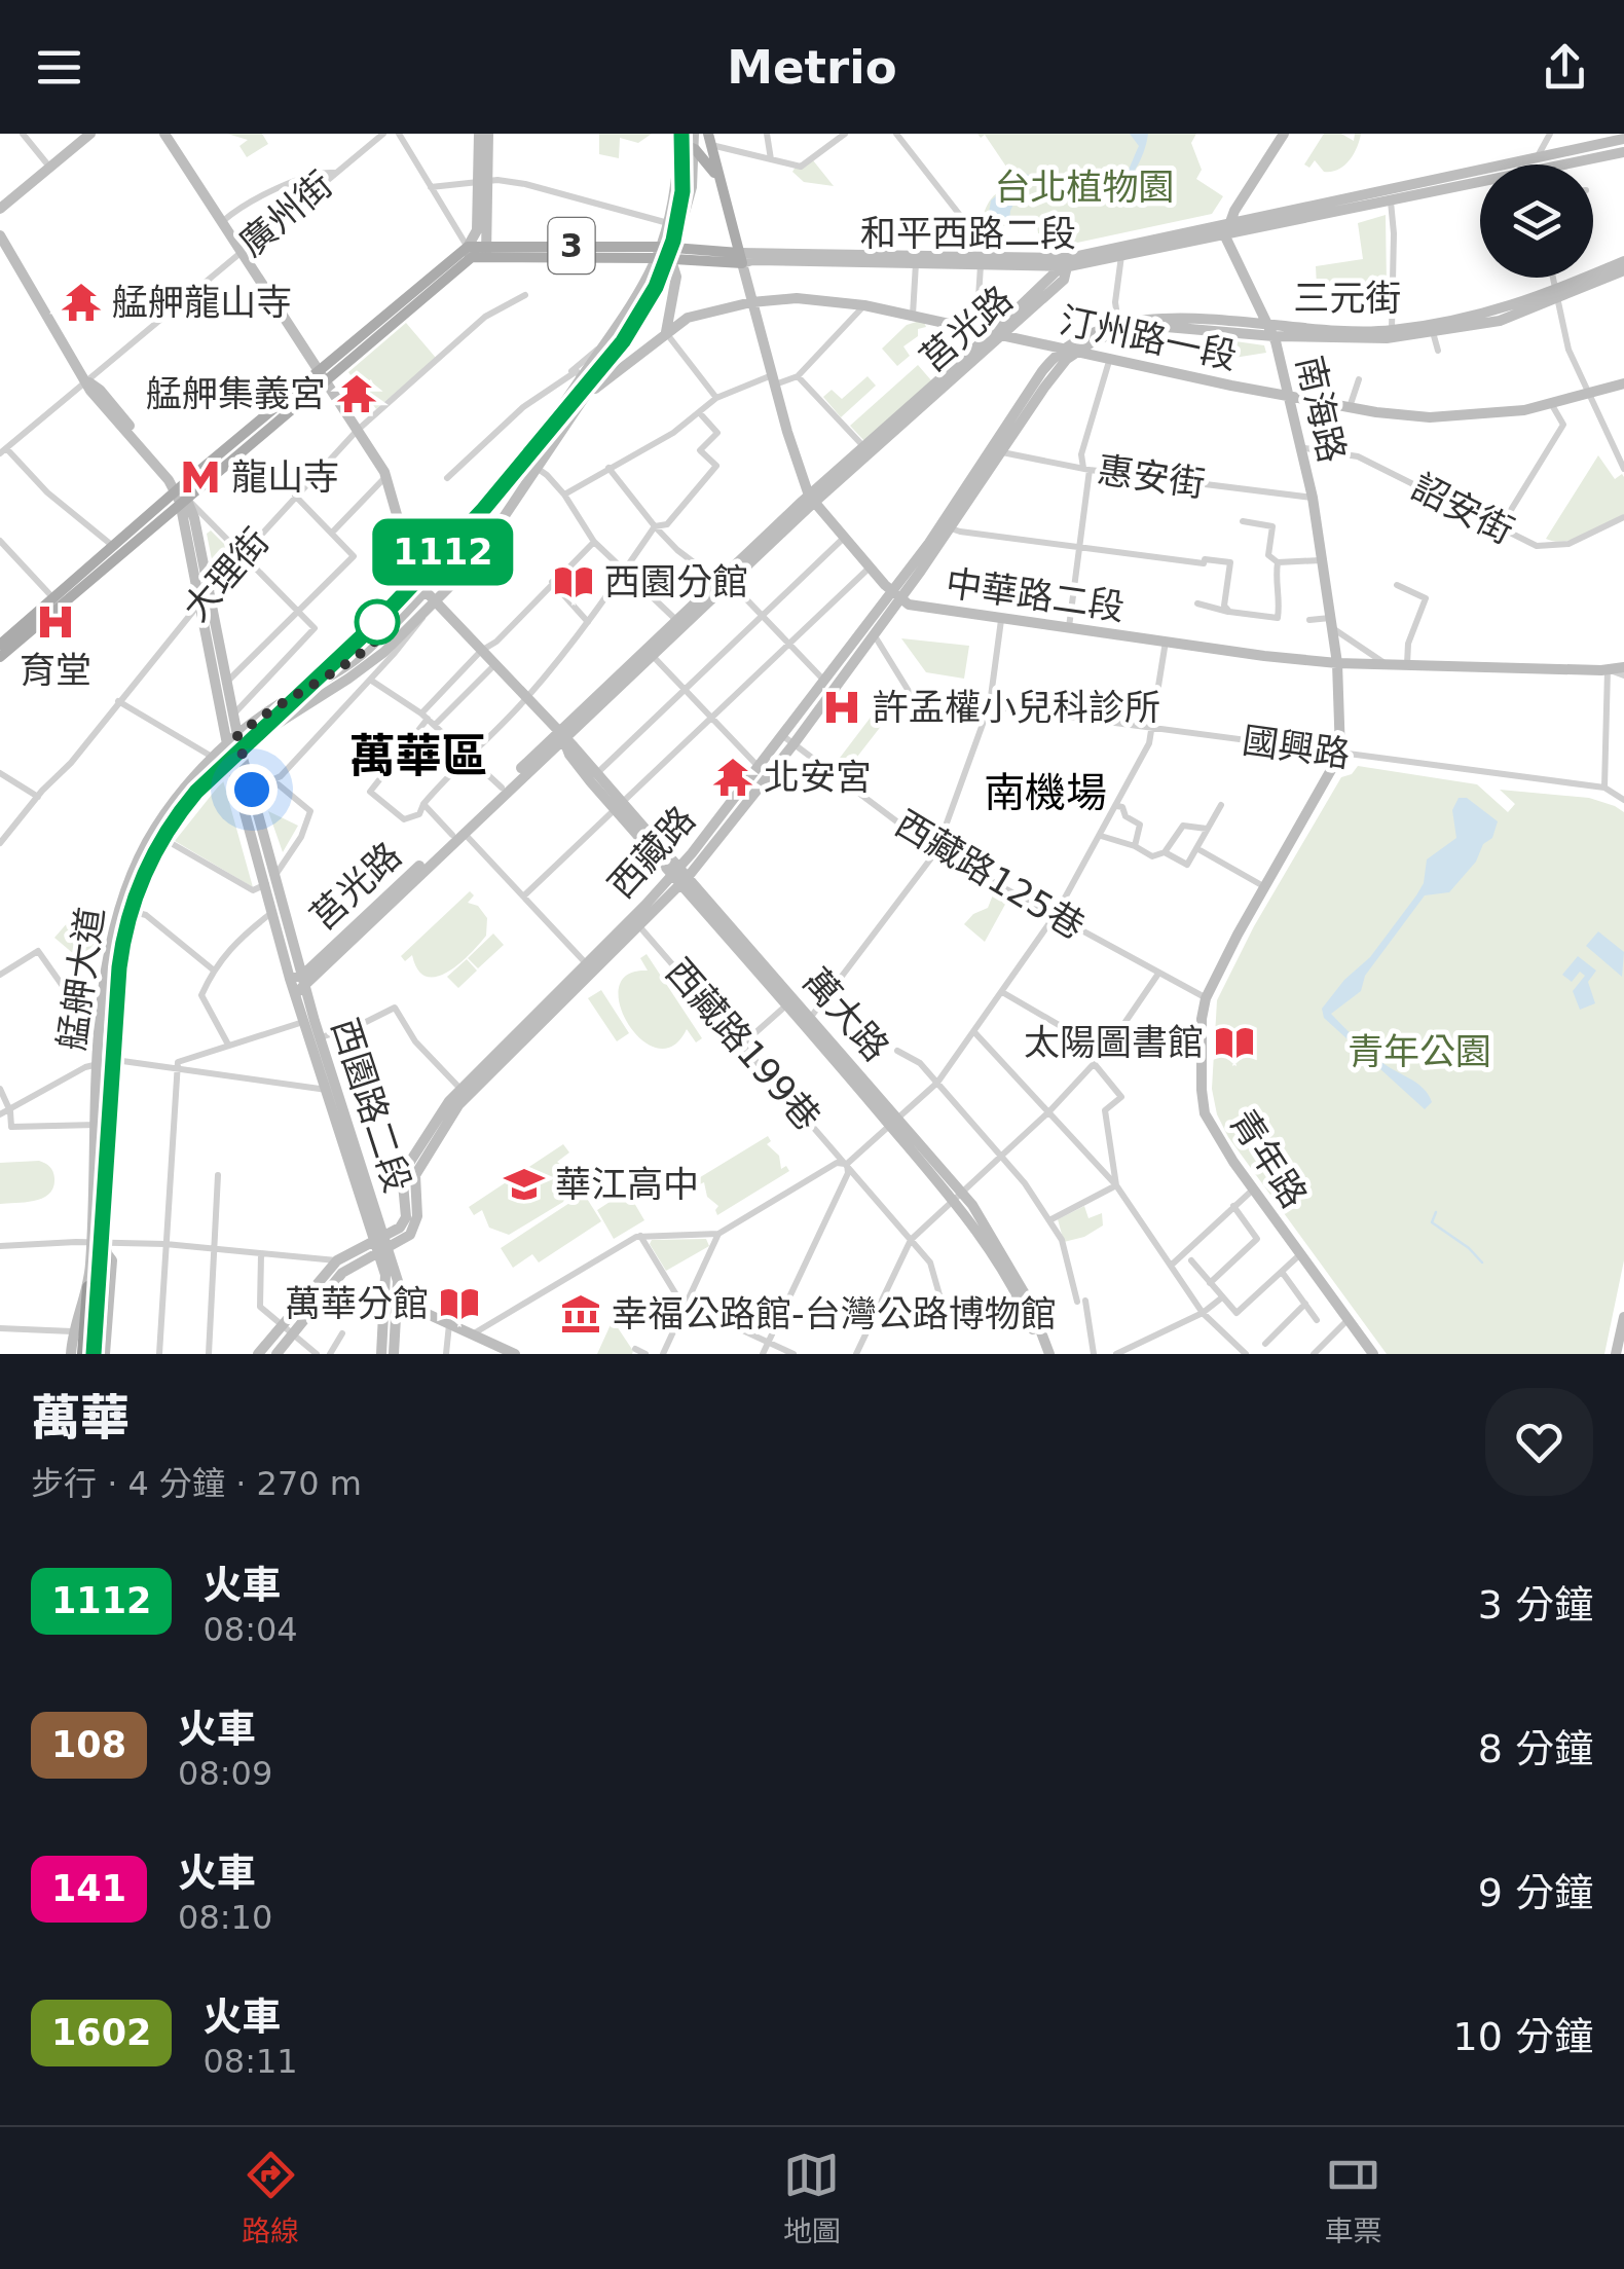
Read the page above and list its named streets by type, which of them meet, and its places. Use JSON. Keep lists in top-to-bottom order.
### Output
{
  "streets": {
    "highway": ["艋舺大道"],
    "main road": ["和平西路二段", "3", "中華路二段"],
    "street": [
      "廣州街",
      "三元街",
      "莒光路",
      "汀州路一段",
      "南海路",
      "惠安街",
      "詔安街",
      "大理街",
      "國興路",
      "西藏路",
      "西藏路125巷",
      "萬大路",
      "西藏路199巷",
      "西園路二段",
      "青年路"
    ]
  },
  "crossings": [
    ["廣州街", "萬大路"],
    ["和平西路二段", "3"],
    ["和平西路二段", "莒光路"],
    ["和平西路二段", "南海路"],
    ["和平西路二段", "中華路二段"],
    ["和平西路二段", "艋舺大道"],
    ["3", "艋舺大道"],
    ["三元街", "汀州路一段"],
    ["三元街", "南海路"],
    ["三元街", "西藏路"],
    ["莒光路", "汀州路一段"],
    ["莒光路", "中華路二段"],
    ["莒光路", "萬大路"],
    ["莒光路", "西園路二段"],
    ["汀州路一段", "南海路"],
    ["汀州路一段", "中華路二段"],
    ["汀州路一段", "西藏路"],
    ["汀州路一段", "艋舺大道"],
    ["南海路", "惠安街"],
    ["南海路", "詔安街"],
    ["南海路", "中華路二段"],
    ["南海路", "國興路"],
    ["南海路", "青年路"],
    ["惠安街", "西藏路"],
    ["大理街", "萬大路"],
    ["中華路二段", "西藏路"],
    ["中華路二段", "艋舺大道"],
    ["國興路", "西藏路"],
    ["國興路", "青年路"],
    ["西藏路", "西藏路125巷"],
    ["西藏路", "萬大路"],
    ["西藏路", "西藏路199巷"],
    ["西藏路", "西園路二段"],
    ["西藏路125巷", "青年路"],
    ["艋舺大道", "萬大路"],
    ["艋舺大道", "西園路二段"],
    ["萬大路", "西藏路199巷"]
  ],
  "districts": ["萬華區", "南機場"],
  "parks": ["台北植物園", "青年公園"],
  "places": {
    "temple": ["艋舺龍山寺", "艋舺集義宮", "北安宮"],
    "metro station": ["龍山寺"],
    "library": ["西園分館", "太陽圖書館", "萬華分館"],
    "hospital": ["育堂", "許孟權小兒科診所"],
    "school or university": ["華江高中"],
    "museum": ["幸福公路館-台灣公路博物館"]
  },
  "page": {
    "header": "Metrio",
    "on_map": "1112",
    "heading": ["萬華", "步行 · 4 分鐘 · 270 m"],
    "list": [
      {
        "mark": "1112",
        "name": "火車",
        "note": "08:04",
        "value": "3 分鐘"
      },
      {
        "mark": "108",
        "name": "火車",
        "note": "08:09",
        "value": "8 分鐘"
      },
      {
        "mark": "141",
        "name": "火車",
        "note": "08:10",
        "value": "9 分鐘"
      },
      {
        "mark": "1602",
        "name": "火車",
        "note": "08:11",
        "value": "10 分鐘"
      }
    ],
    "tabs": ["路線", "地圖", "車票"]
  }
}
